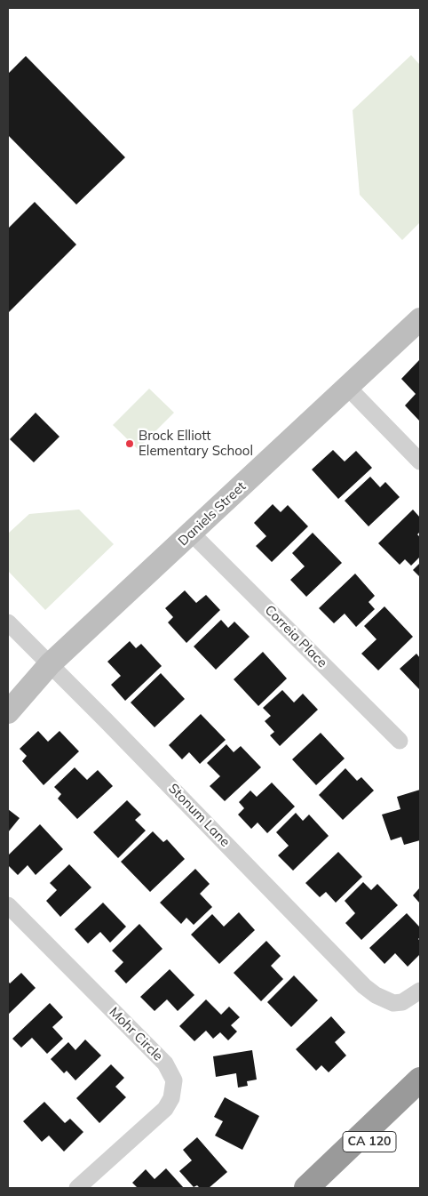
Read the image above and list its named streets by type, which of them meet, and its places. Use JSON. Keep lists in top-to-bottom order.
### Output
{
  "streets": {
    "highway": ["CA 120"],
    "street": [
      "Daniels Street",
      "Correia Place",
      "Stonum Lane",
      "Mohr Circle"
    ]
  },
  "crossings": [
    ["Daniels Street", "Correia Place"],
    ["Daniels Street", "Stonum Lane"]
  ],
  "places": ["Brock Elliott Elementary School"]
}
